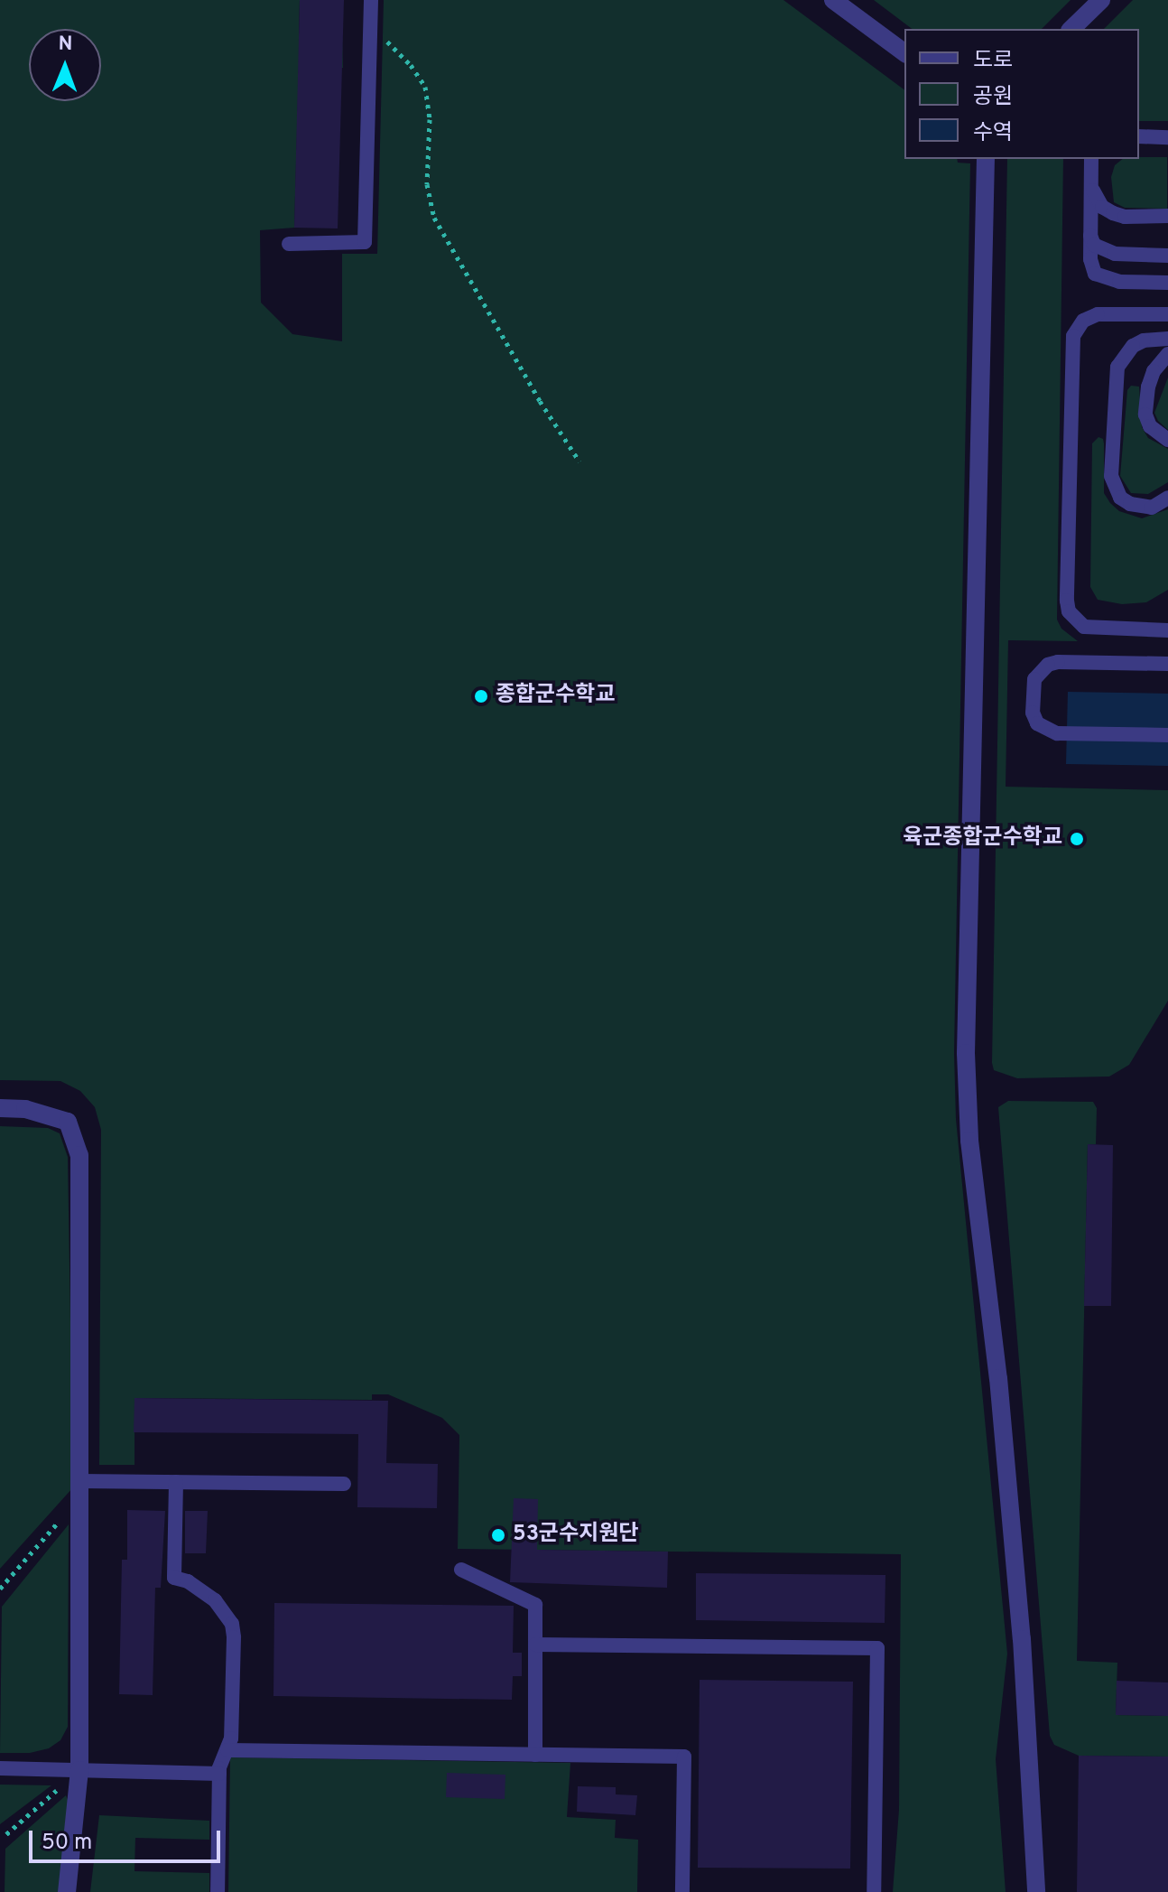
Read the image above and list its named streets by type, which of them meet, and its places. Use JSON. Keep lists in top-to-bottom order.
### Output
{
  "places": ["종합군수학교", "육군종합군수학교", "53군수지원단"],
  "legend": ["도로", "공원", "수역"],
  "scale_bar": "50 m",
  "north": "top"
}
